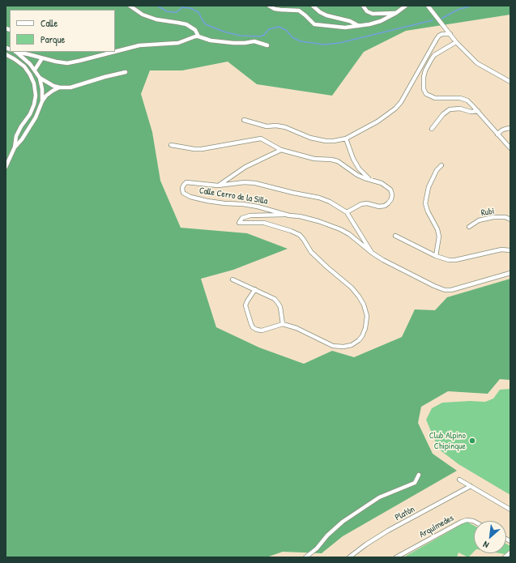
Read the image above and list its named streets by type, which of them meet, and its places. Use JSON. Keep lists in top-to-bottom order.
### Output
{
  "streets": {
    "street": [
      "Calle Cerro de la Silla",
      "Rubi",
      "Platón",
      "Arquímedes"
    ]
  },
  "places": ["Club Alpino Chipinque"],
  "legend": ["Calle", "Parque"],
  "north": "bottom left"
}
